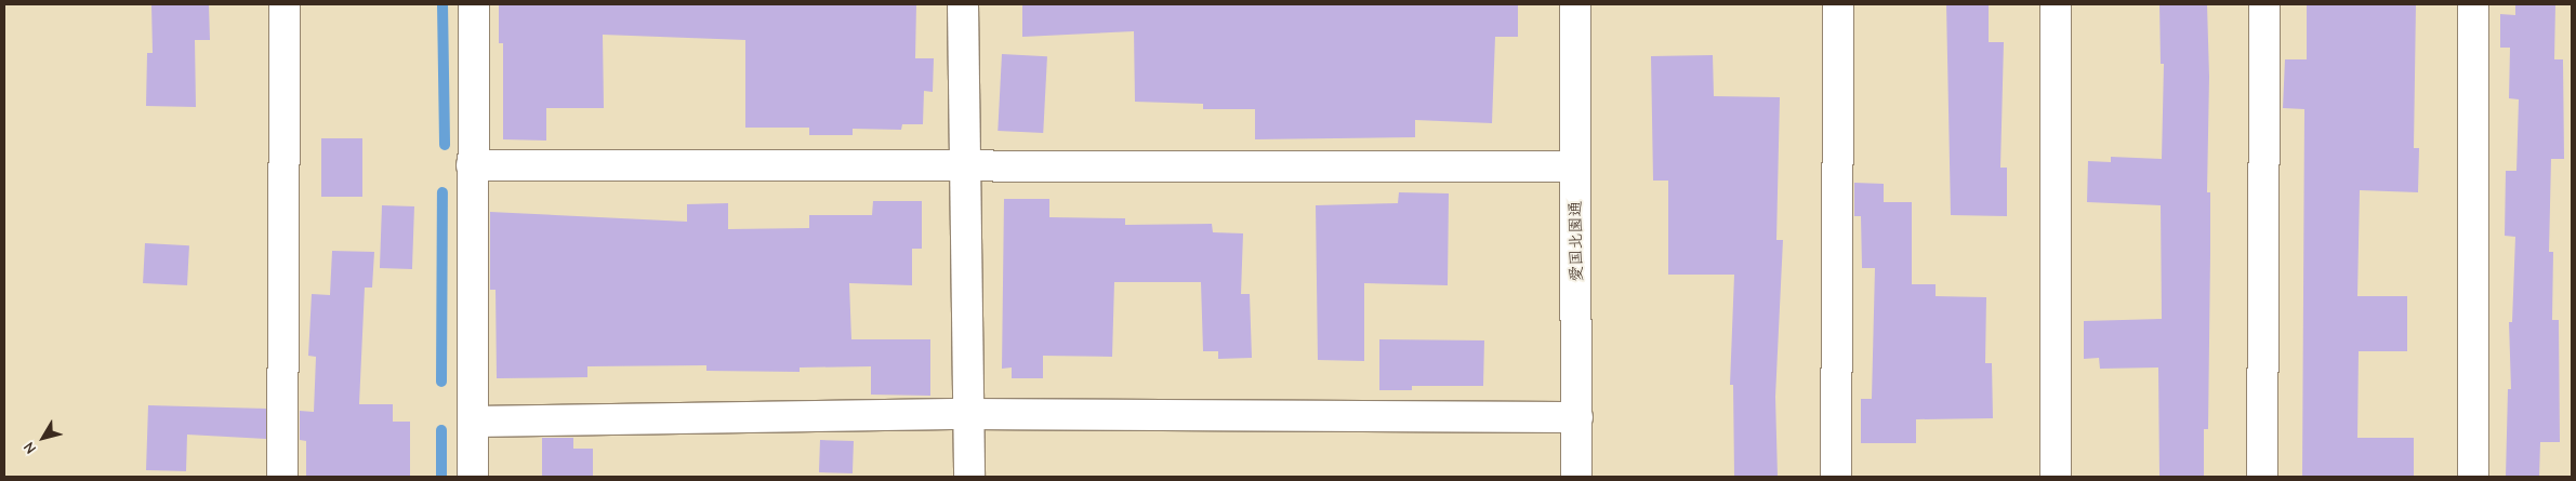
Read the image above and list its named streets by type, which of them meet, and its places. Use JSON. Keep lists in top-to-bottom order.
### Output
{
  "streets": {
    "street": ["愛国北園通"]
  },
  "north": "bottom left"
}
